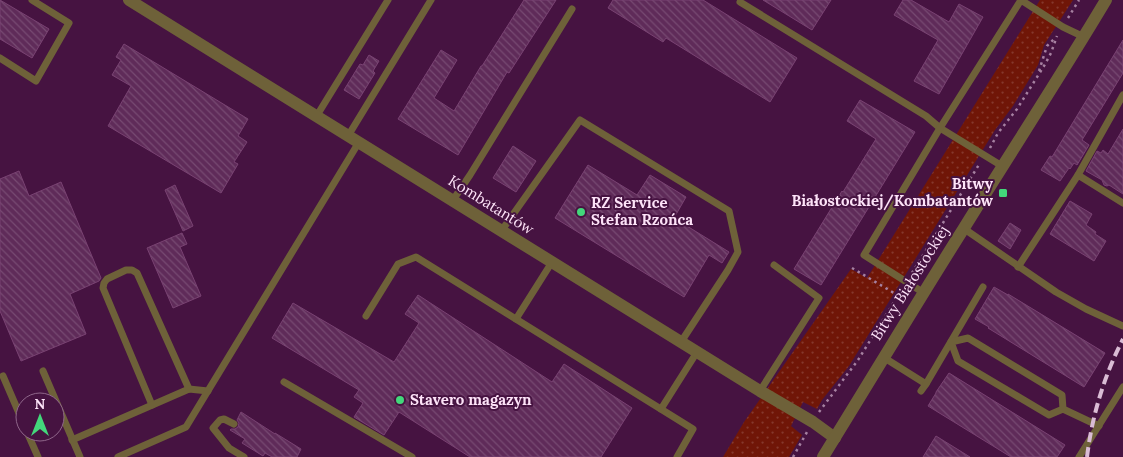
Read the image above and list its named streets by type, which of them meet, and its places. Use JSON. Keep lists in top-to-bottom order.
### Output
{
  "streets": {
    "street": ["Kombatantów", "Bitwy Białostockiej"]
  },
  "crossings": [
    ["Kombatantów", "Bitwy Białostockiej"]
  ],
  "places": {
    "transit": ["Bitwy Białostockiej/Kombatantów"],
    "other": ["RZ Service Stefan Rzońca", "Stavero magazyn"]
  },
  "north": "top"
}
